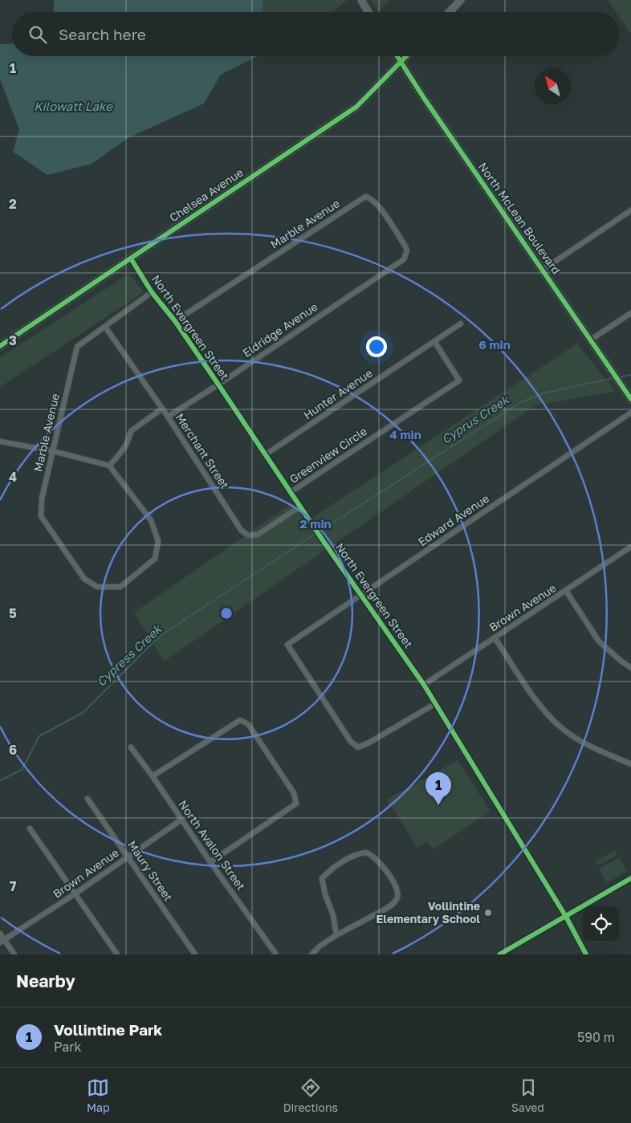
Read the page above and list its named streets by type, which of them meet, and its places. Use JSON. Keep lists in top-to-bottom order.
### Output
{
  "streets": {
    "main road": ["Chelsea Avenue", "North McLean Boulevard"],
    "street": [
      "Marble Avenue",
      "North Evergreen Street",
      "Eldridge Avenue",
      "Hunter Avenue",
      "Merchant Street",
      "Greenview Circle",
      "Edward Avenue",
      "Brown Avenue",
      "North Avalon Street",
      "Maury Street"
    ]
  },
  "crossings": [
    ["Chelsea Avenue", "North McLean Boulevard"],
    ["Chelsea Avenue", "North Evergreen Street"],
    ["Marble Avenue", "North Evergreen Street"],
    ["Marble Avenue", "Eldridge Avenue"],
    ["Marble Avenue", "Merchant Street"],
    ["North Evergreen Street", "Eldridge Avenue"],
    ["North Evergreen Street", "Hunter Avenue"],
    ["North Evergreen Street", "Merchant Street"],
    ["North Evergreen Street", "Greenview Circle"],
    ["North Evergreen Street", "Edward Avenue"],
    ["North Evergreen Street", "Brown Avenue"],
    ["Eldridge Avenue", "Merchant Street"],
    ["Hunter Avenue", "Greenview Circle"],
    ["Brown Avenue", "North Avalon Street"],
    ["Brown Avenue", "Maury Street"]
  ],
  "water": ["Kilowatt Lake", "Cyprus Creek", "Cypress Creek"],
  "places": ["Vollintine Elementary School"],
  "north": "top left",
  "page": {
    "search": "Search here",
    "pins": "1",
    "heading": "Nearby",
    "list": [
      {
        "mark": "1",
        "name": "Vollintine Park",
        "note": "Park",
        "value": "590 m"
      }
    ],
    "nav": ["Map", "Directions", "Saved"]
  },
  "grid": {
    "rows": [
      "1",
      "2",
      "3",
      "4",
      "5",
      "6",
      "7"
    ]
  },
  "rings": ["6 min", "4 min", "2 min"]
}
